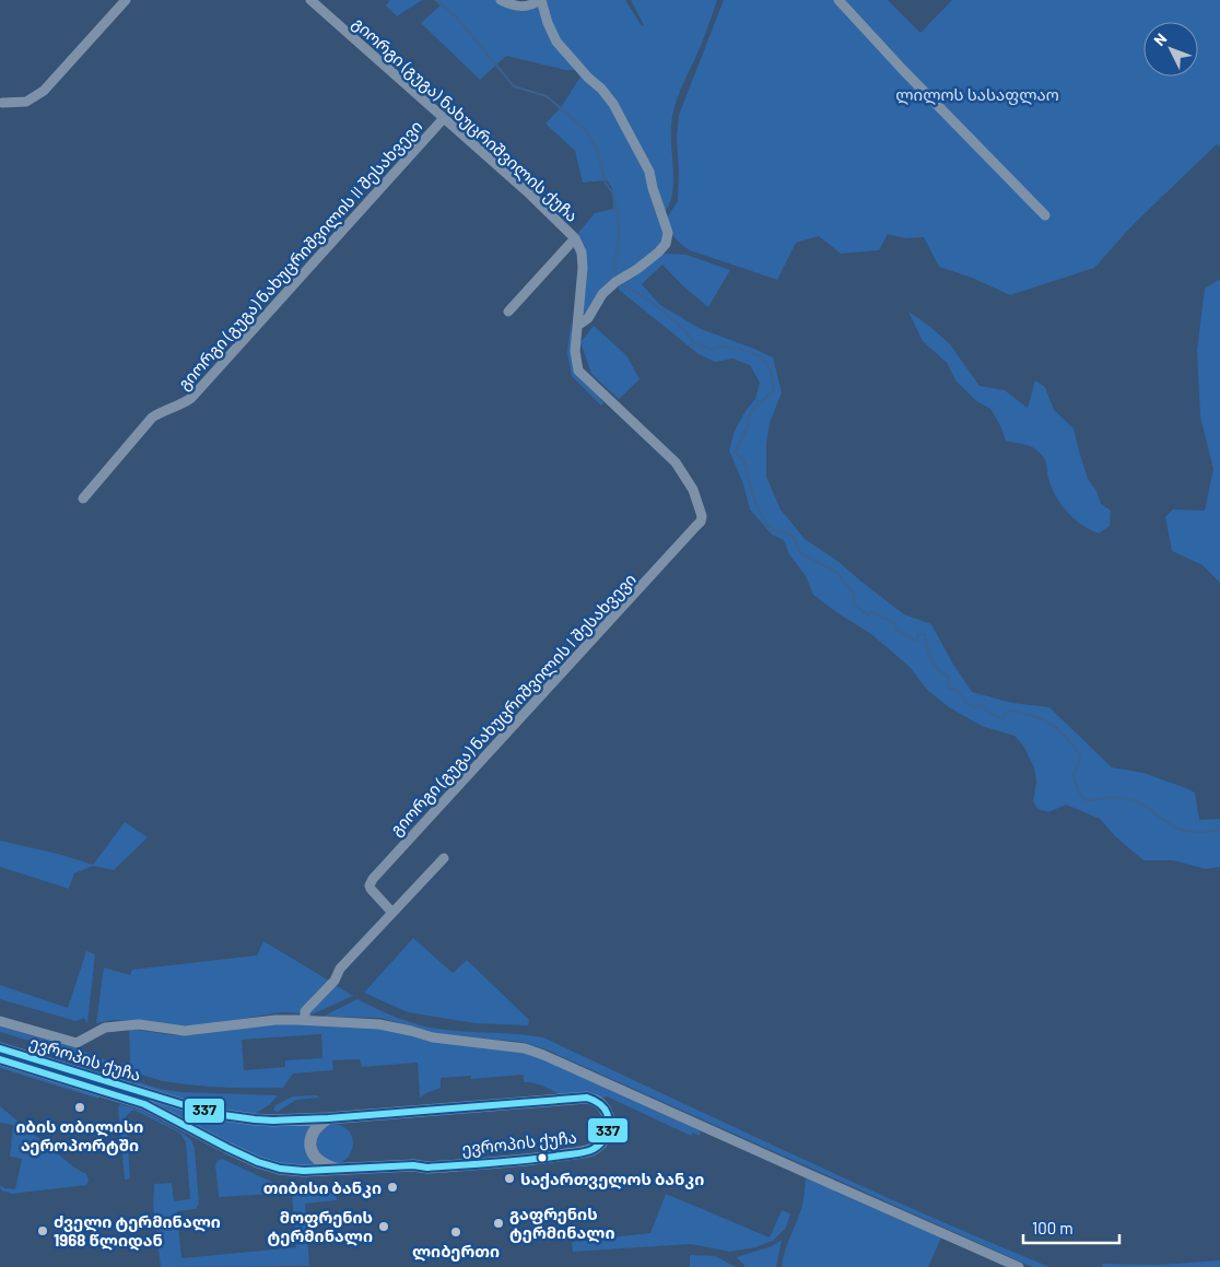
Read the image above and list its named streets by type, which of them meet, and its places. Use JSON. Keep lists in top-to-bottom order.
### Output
{
  "streets": {
    "main road": ["ევროპის ქუჩა"],
    "street": ["გიორგი (გუგა) ნახუცრიშვილის ქუჩა", "გიორგი (გუგა) ნახუცრიშვილის II შესახვევი", "გიორგი (გუგა) ნახუცრიშვილის I შესახვევი"]
  },
  "crossings": [
    ["გიორგი (გუგა) ნახუცრიშვილის ქუჩა", "გიორგი (გუგა) ნახუცრიშვილის II შესახვევი"],
    ["გიორგი (გუგა) ნახუცრიშვილის ქუჩა", "გიორგი (გუგა) ნახუცრიშვილის I შესახვევი"]
  ],
  "parks": ["ლილოს სასაფლაო"],
  "places": [
    "იბის თბილისი აეროპორტში",
    "საქართველოს ბანკი",
    "თიბისი ბანკი",
    "გაფრენის ტერმინალი",
    "მოფრენის ტერმინალი",
    "ძველი ტერმინალი 1968 წლიდან",
    "ლიბერთი"
  ],
  "lines": ["transit line 337"],
  "scale_bar": "100 m",
  "north": "top left"
}
